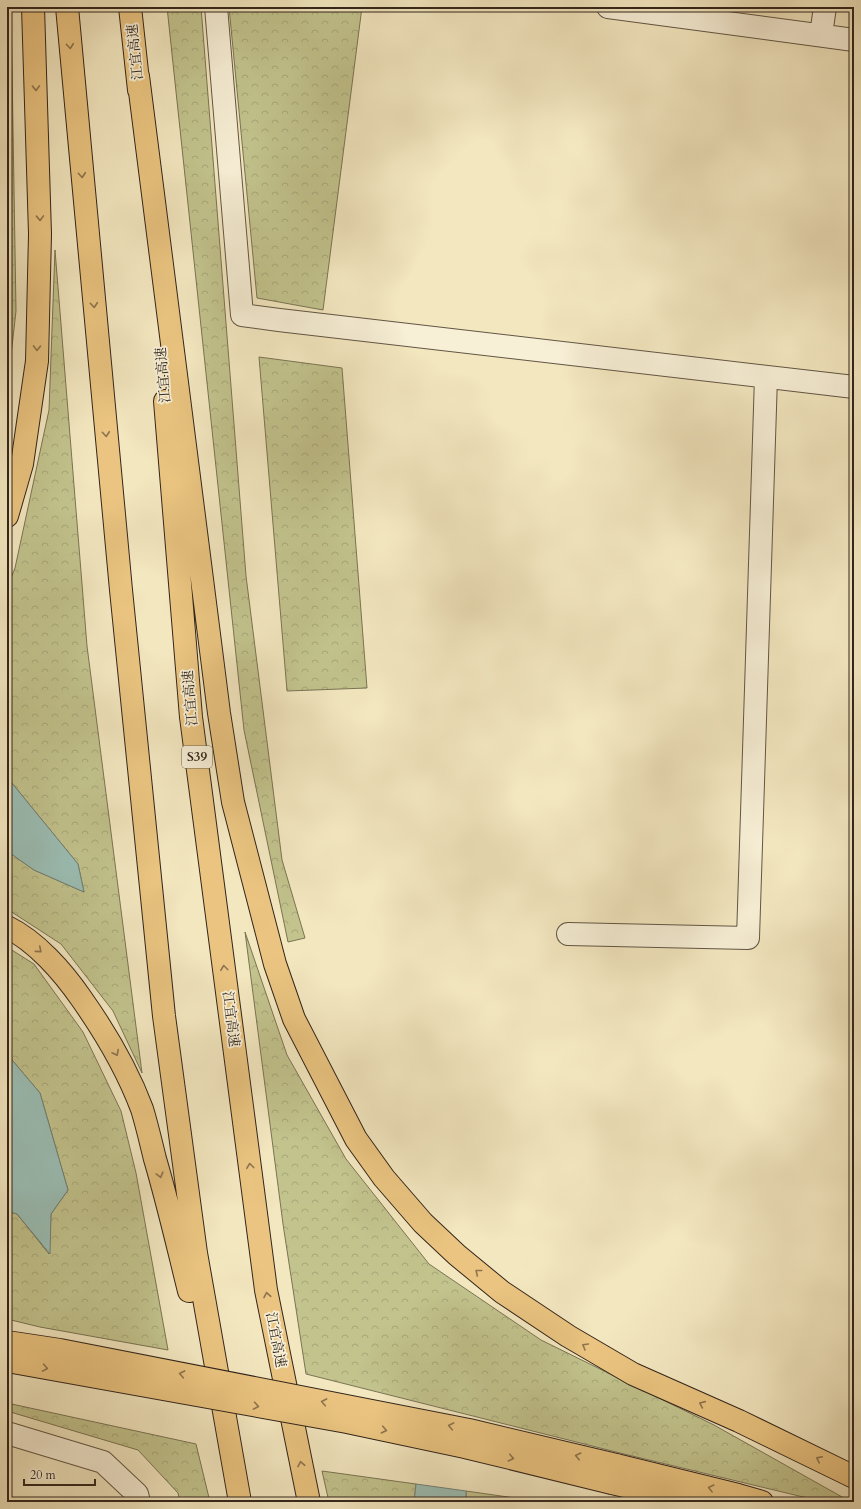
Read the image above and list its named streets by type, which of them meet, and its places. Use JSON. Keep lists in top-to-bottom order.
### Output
{
  "streets": {
    "highway": ["江宜高速", "S39"]
  },
  "scale_bar": "20 m"
}
